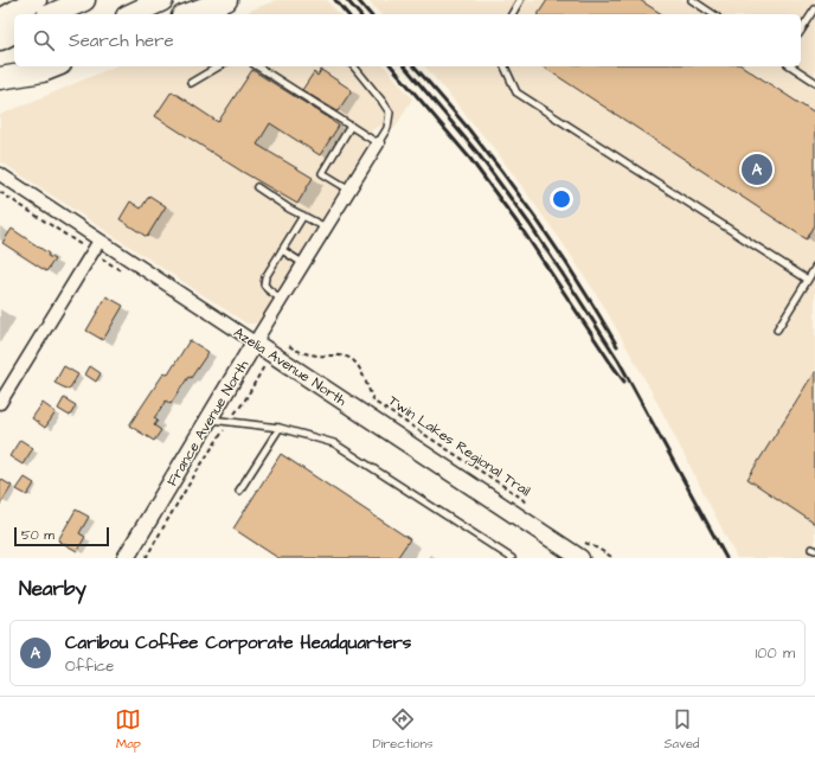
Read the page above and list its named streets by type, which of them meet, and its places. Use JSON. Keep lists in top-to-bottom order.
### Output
{
  "streets": {
    "street": ["Azelia Avenue North", "France Avenue North"],
    "path": ["Twin Lakes Regional Trail"]
  },
  "crossings": [
    ["Azelia Avenue North", "France Avenue North"]
  ],
  "scale_bar": "50 m",
  "page": {
    "search": "Search here",
    "pins": "A",
    "scale": "50 m",
    "heading": "Nearby",
    "list": [
      {
        "mark": "A",
        "name": "Caribou Coffee Corporate Headquarters",
        "note": "Office",
        "value": "100 m"
      }
    ],
    "nav": ["Map", "Directions", "Saved"]
  }
}
